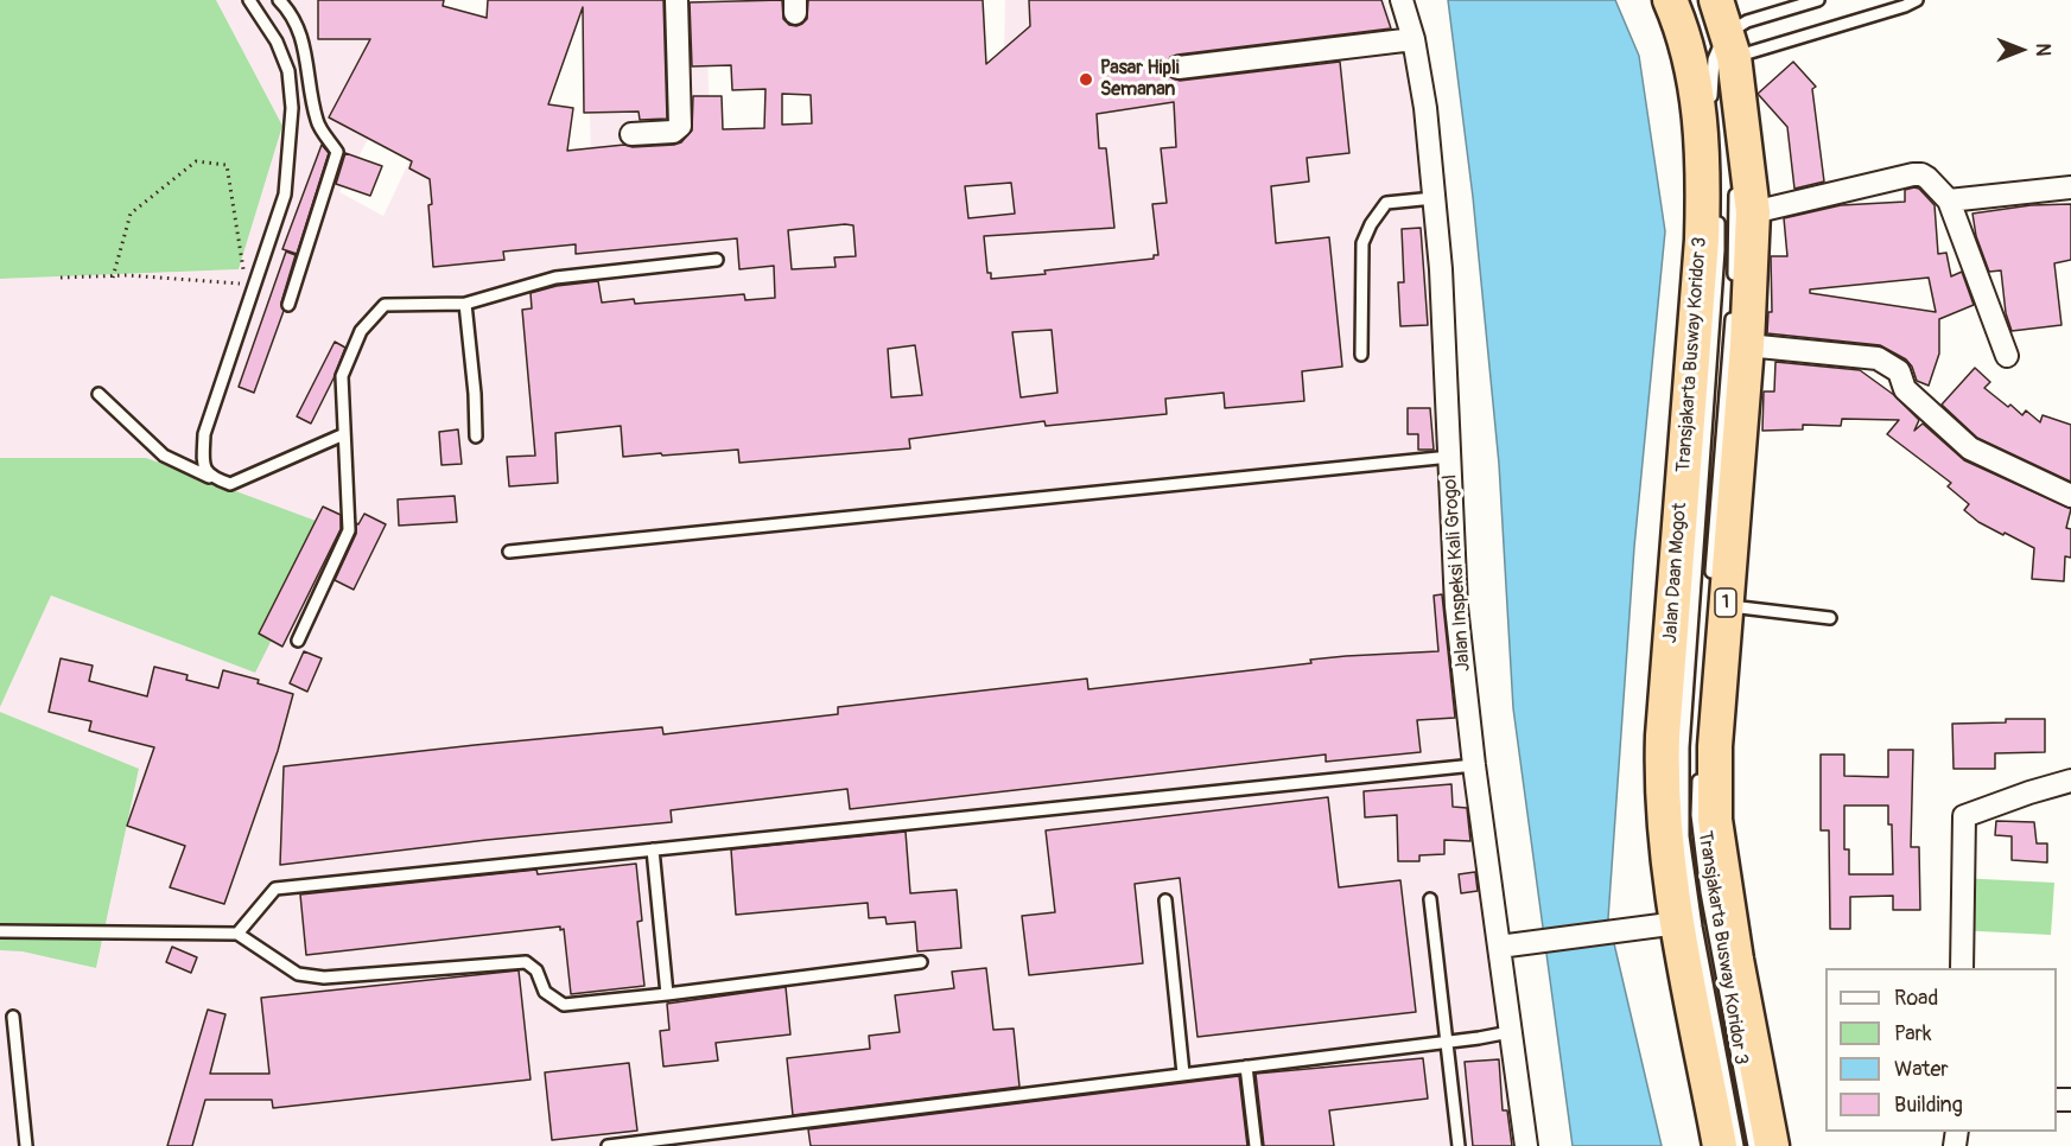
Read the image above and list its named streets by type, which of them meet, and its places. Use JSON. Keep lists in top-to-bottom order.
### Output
{
  "streets": {
    "highway": ["Jalan Daan Mogot", "1"],
    "street": ["Jalan Inspeksi Kali Grogol"],
    "lane": ["Transjakarta Busway Koridor 3"]
  },
  "crossings": [
    ["Transjakarta Busway Koridor 3", "1"]
  ],
  "places": ["Pasar Hipli Semanan"],
  "legend": [
    "Road",
    "Park",
    "Water",
    "Building"
  ],
  "north": "right"
}
